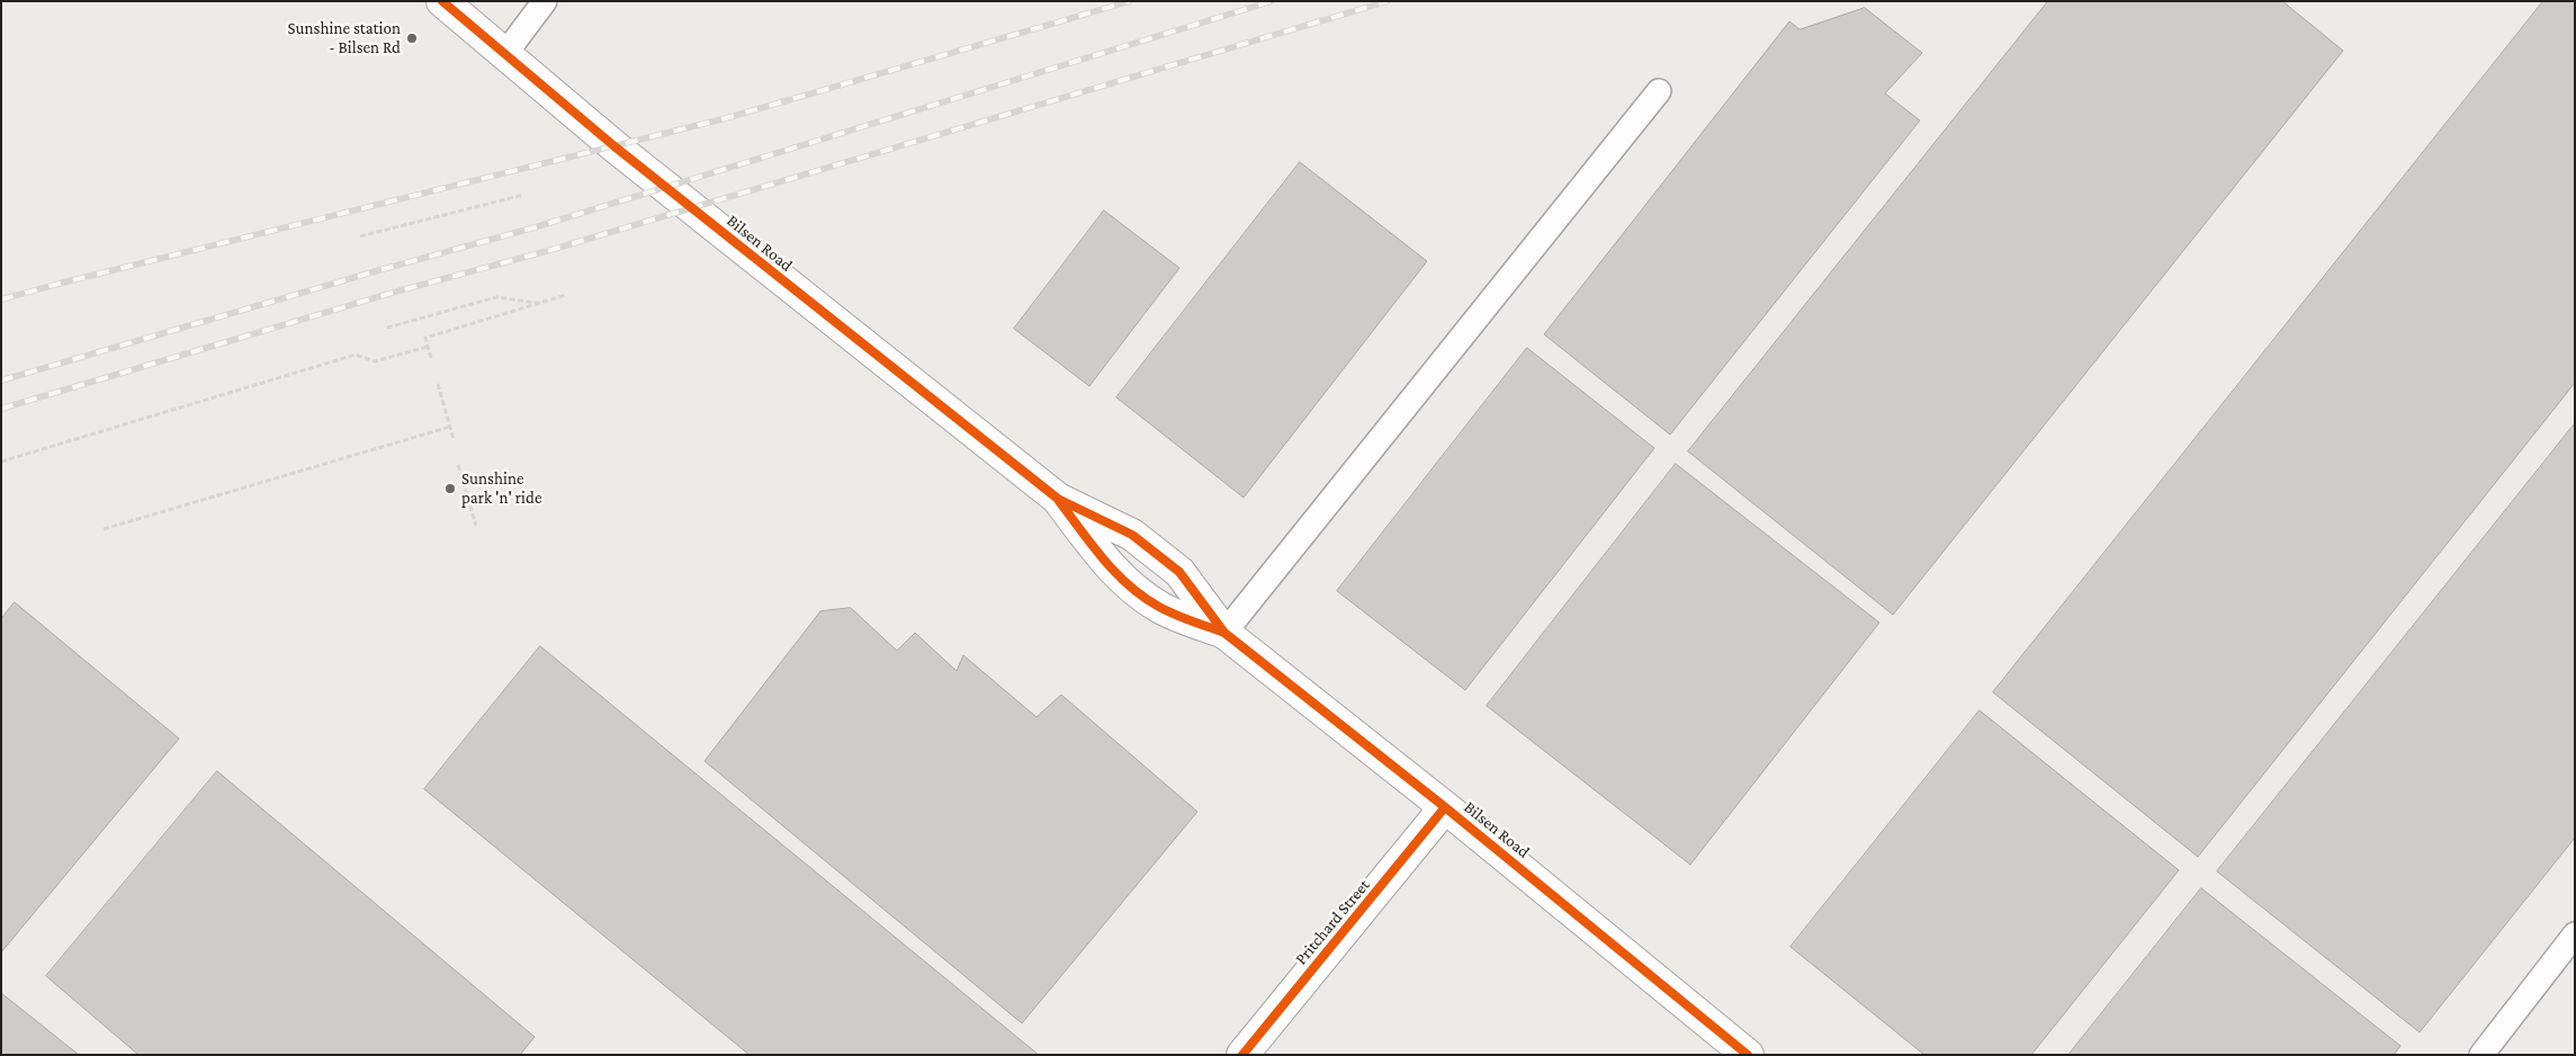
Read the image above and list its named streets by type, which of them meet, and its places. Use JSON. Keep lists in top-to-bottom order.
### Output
{
  "streets": {
    "street": ["Bilsen Road", "Pritchard Street"]
  },
  "crossings": [
    ["Bilsen Road", "Pritchard Street"]
  ],
  "places": ["Sunshine station - Bilsen Rd", "Sunshine park 'n' ride"]
}
